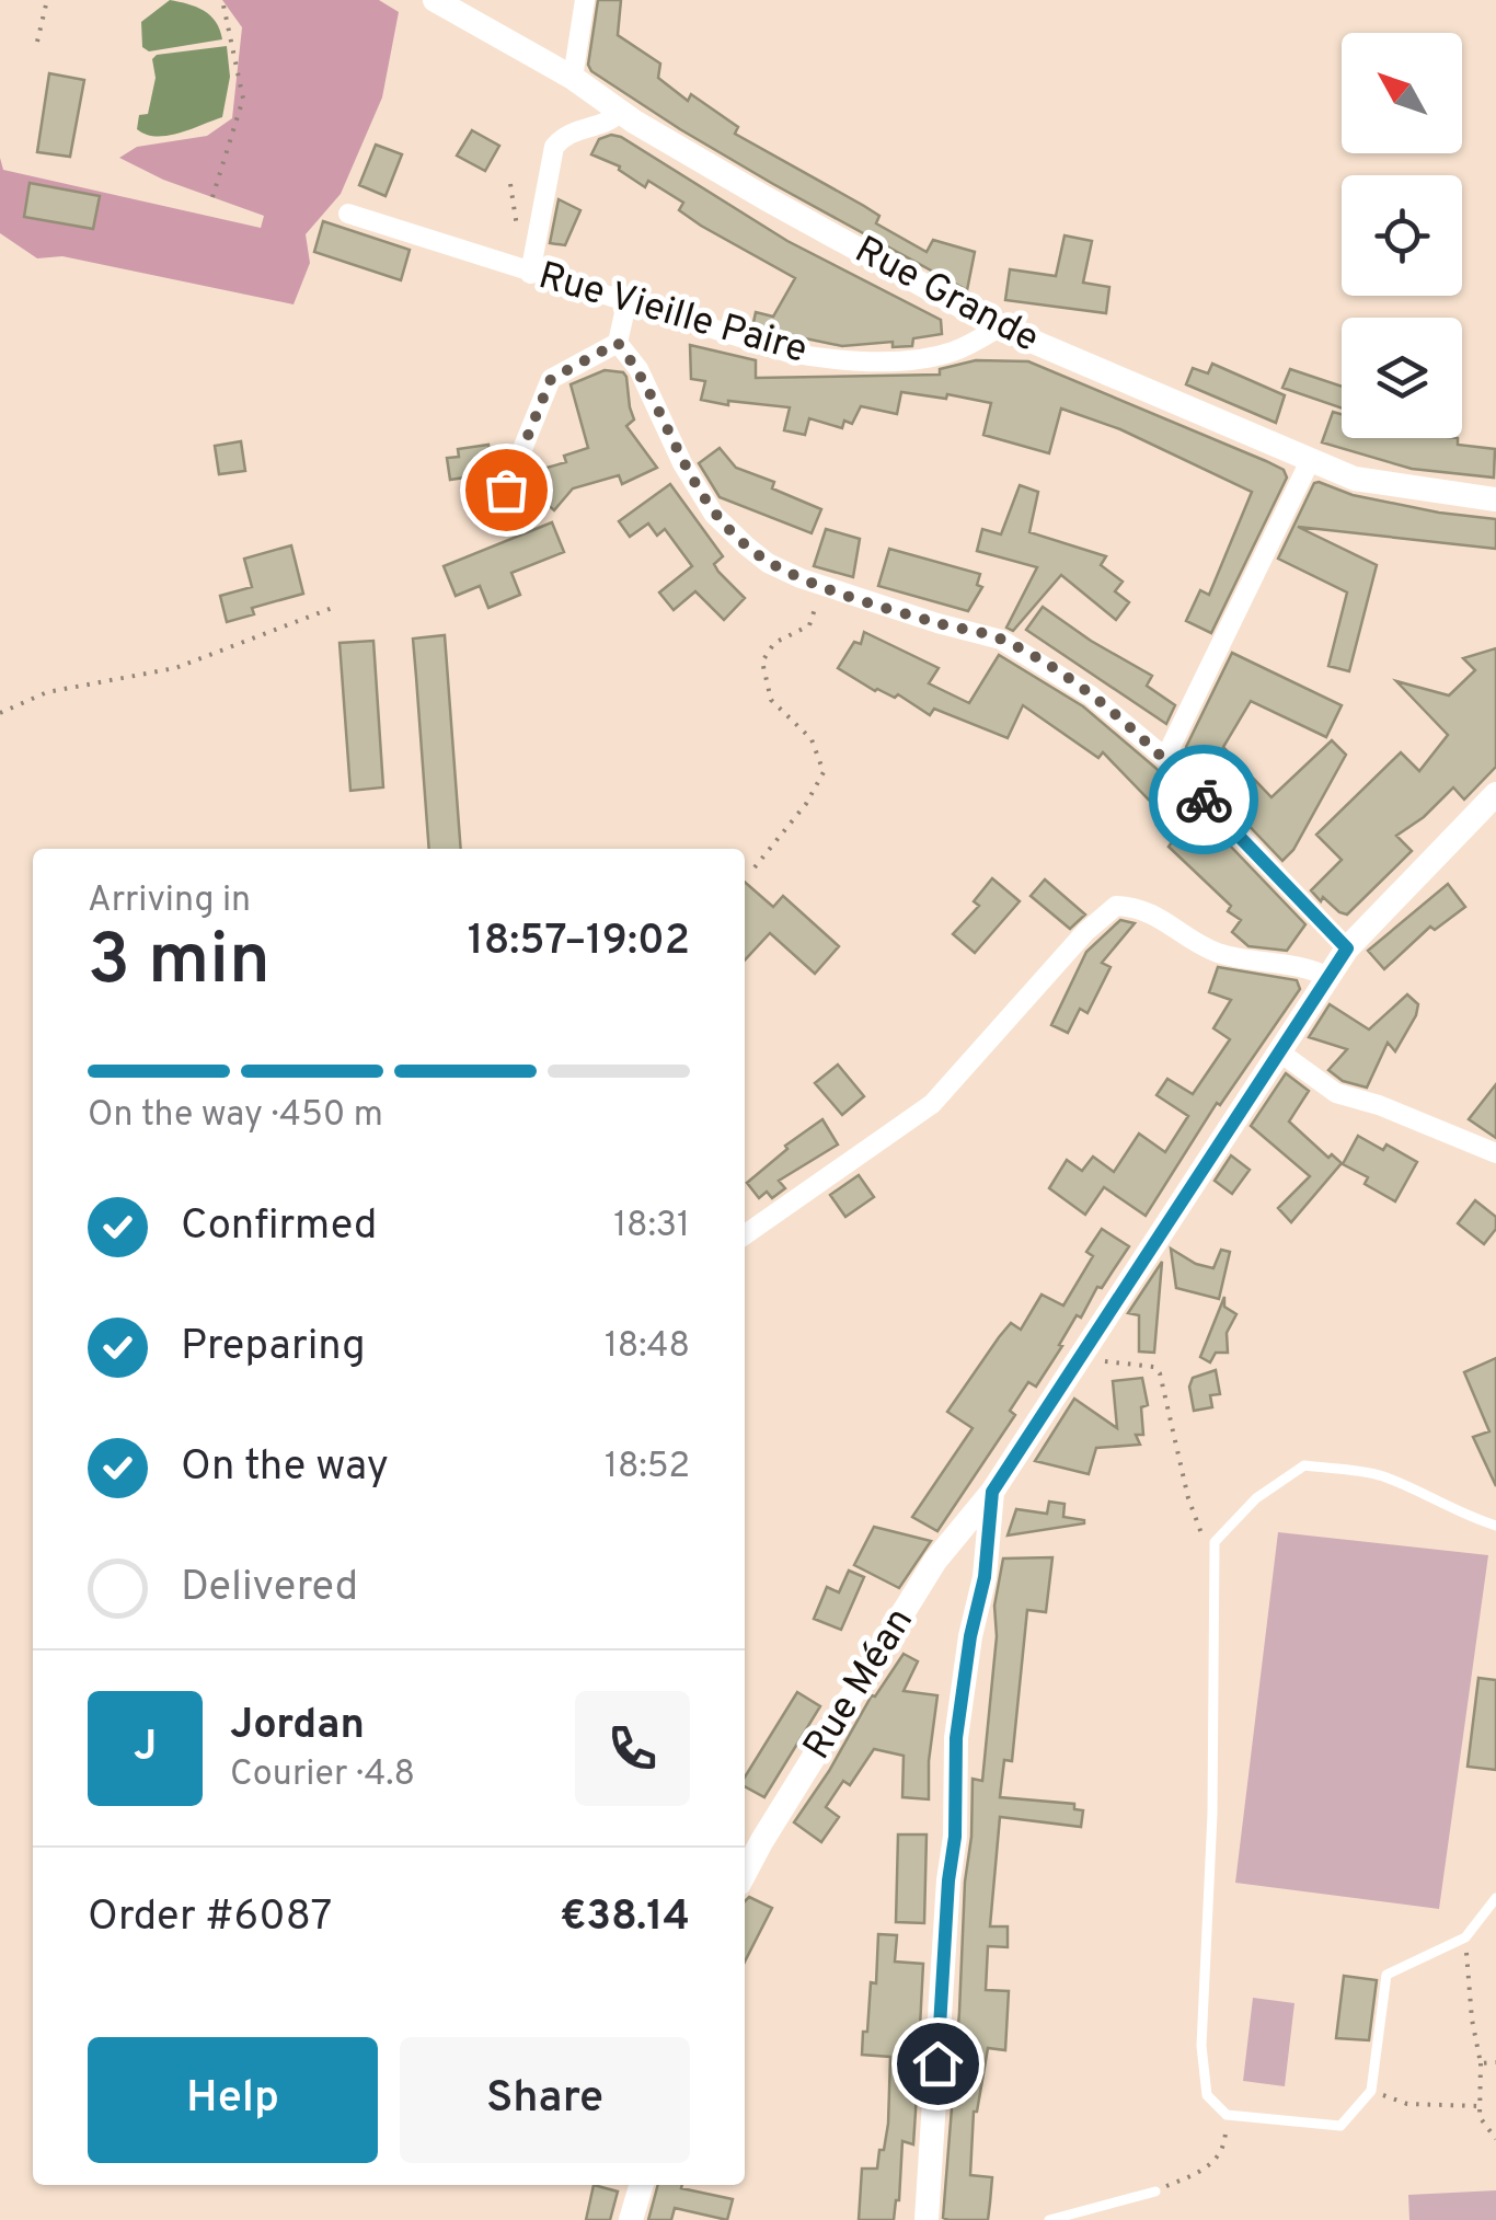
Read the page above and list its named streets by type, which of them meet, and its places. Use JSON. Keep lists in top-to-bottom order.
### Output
{
  "streets": {
    "street": ["Rue Grande", "Rue Vieille Paire", "Rue Méan"]
  },
  "crossings": [
    ["Rue Grande", "Rue Vieille Paire"]
  ],
  "north": "top left",
  "page": {
    "heading": ["3 min", "Arriving in", "18:57–19:02"],
    "panel": [
      "Jordan",
      "Courier · 4.8",
      "Order #6087",
      "€38.14"
    ],
    "bar": "On the way · 450 m",
    "list": [
      ["Confirmed", "18:31"],
      ["Preparing", "18:48"],
      ["On the way", "18:52"],
      "Delivered"
    ],
    "round": "J",
    "buttons": ["Help", "Share"]
  }
}
